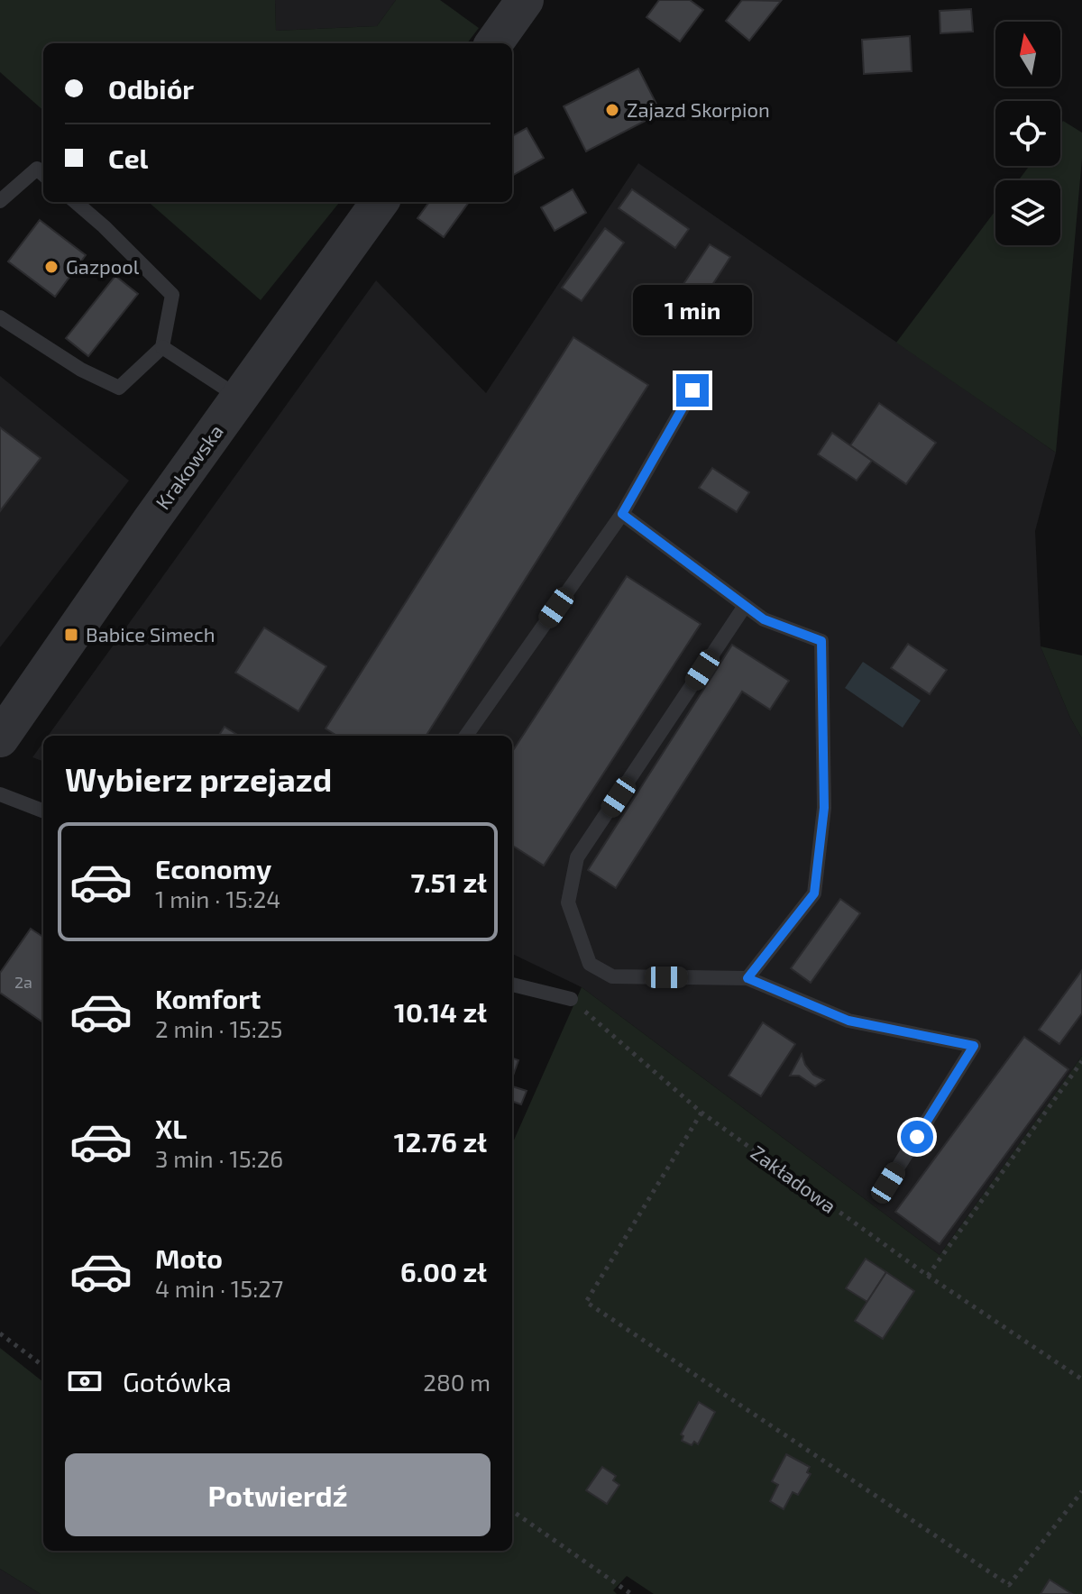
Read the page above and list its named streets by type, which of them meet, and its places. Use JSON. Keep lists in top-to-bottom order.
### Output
{
  "streets": {
    "street": ["Krakowska"],
    "path": ["Zakładowa"]
  },
  "places": {
    "other": ["Zajazd Skorpion", "Gazpool"],
    "transit": ["Babice Simech"]
  },
  "house_numbers": ["2a"],
  "north": "top",
  "page": {
    "banner": ["Odbiór", "Cel"],
    "bubble": "1 min",
    "heading": "Wybierz przejazd",
    "list": [
      {
        "name": "Economy",
        "note": "1 min · 15:24",
        "value": "7.51 zł"
      },
      {
        "name": "Komfort",
        "note": "2 min · 15:25",
        "value": "10.14 zł"
      },
      {
        "name": "XL",
        "note": "3 min · 15:26",
        "value": "12.76 zł"
      },
      {
        "name": "Moto",
        "note": "4 min · 15:27",
        "value": "6.00 zł"
      }
    ],
    "pay": ["Gotówka", "280 m"],
    "buttons": "Potwierdź"
  }
}
